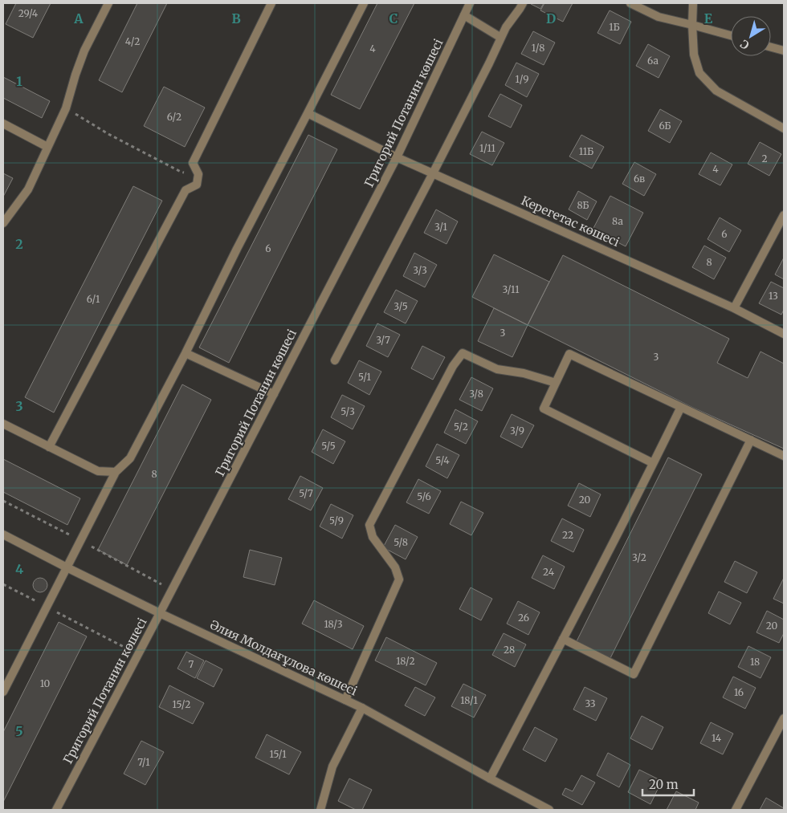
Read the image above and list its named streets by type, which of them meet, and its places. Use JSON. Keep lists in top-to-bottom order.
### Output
{
  "streets": {
    "street": ["Григорий Потанин көшесі", "Керегетас көшесі", "Әлия Молдағұлова көшесі"]
  },
  "crossings": [
    ["Григорий Потанин көшесі", "Керегетас көшесі"],
    ["Григорий Потанин көшесі", "Әлия Молдағұлова көшесі"]
  ],
  "house_numbers": [
    "29/4",
    "1Б",
    "4/2",
    "1/8",
    "4",
    "6а",
    "1/9",
    "6/2",
    "6Б",
    "1/11",
    "11Б",
    "2",
    "4",
    "6в",
    "8Б",
    "8а",
    "3/1",
    "6",
    "6",
    "8",
    "3/3",
    "3/11",
    "13",
    "6/1",
    "3/5",
    "3",
    "3/7",
    "3",
    "5/1",
    "3/8",
    "5/3",
    "5/2",
    "3/9",
    "5/5",
    "5/4",
    "8",
    "5/7",
    "5/6",
    "20",
    "5/9",
    "22",
    "5/8",
    "3/2",
    "24",
    "26",
    "18/3",
    "20",
    "28",
    "18/2",
    "18",
    "7",
    "10",
    "16",
    "18/1",
    "33",
    "15/2",
    "14",
    "15/1",
    "7/1"
  ],
  "scale_bar": "20 m",
  "north": "bottom left",
  "grid": {
    "columns": [
      "A",
      "B",
      "C",
      "D",
      "E"
    ],
    "rows": [
      "1",
      "2",
      "3",
      "4",
      "5"
    ]
  }
}
